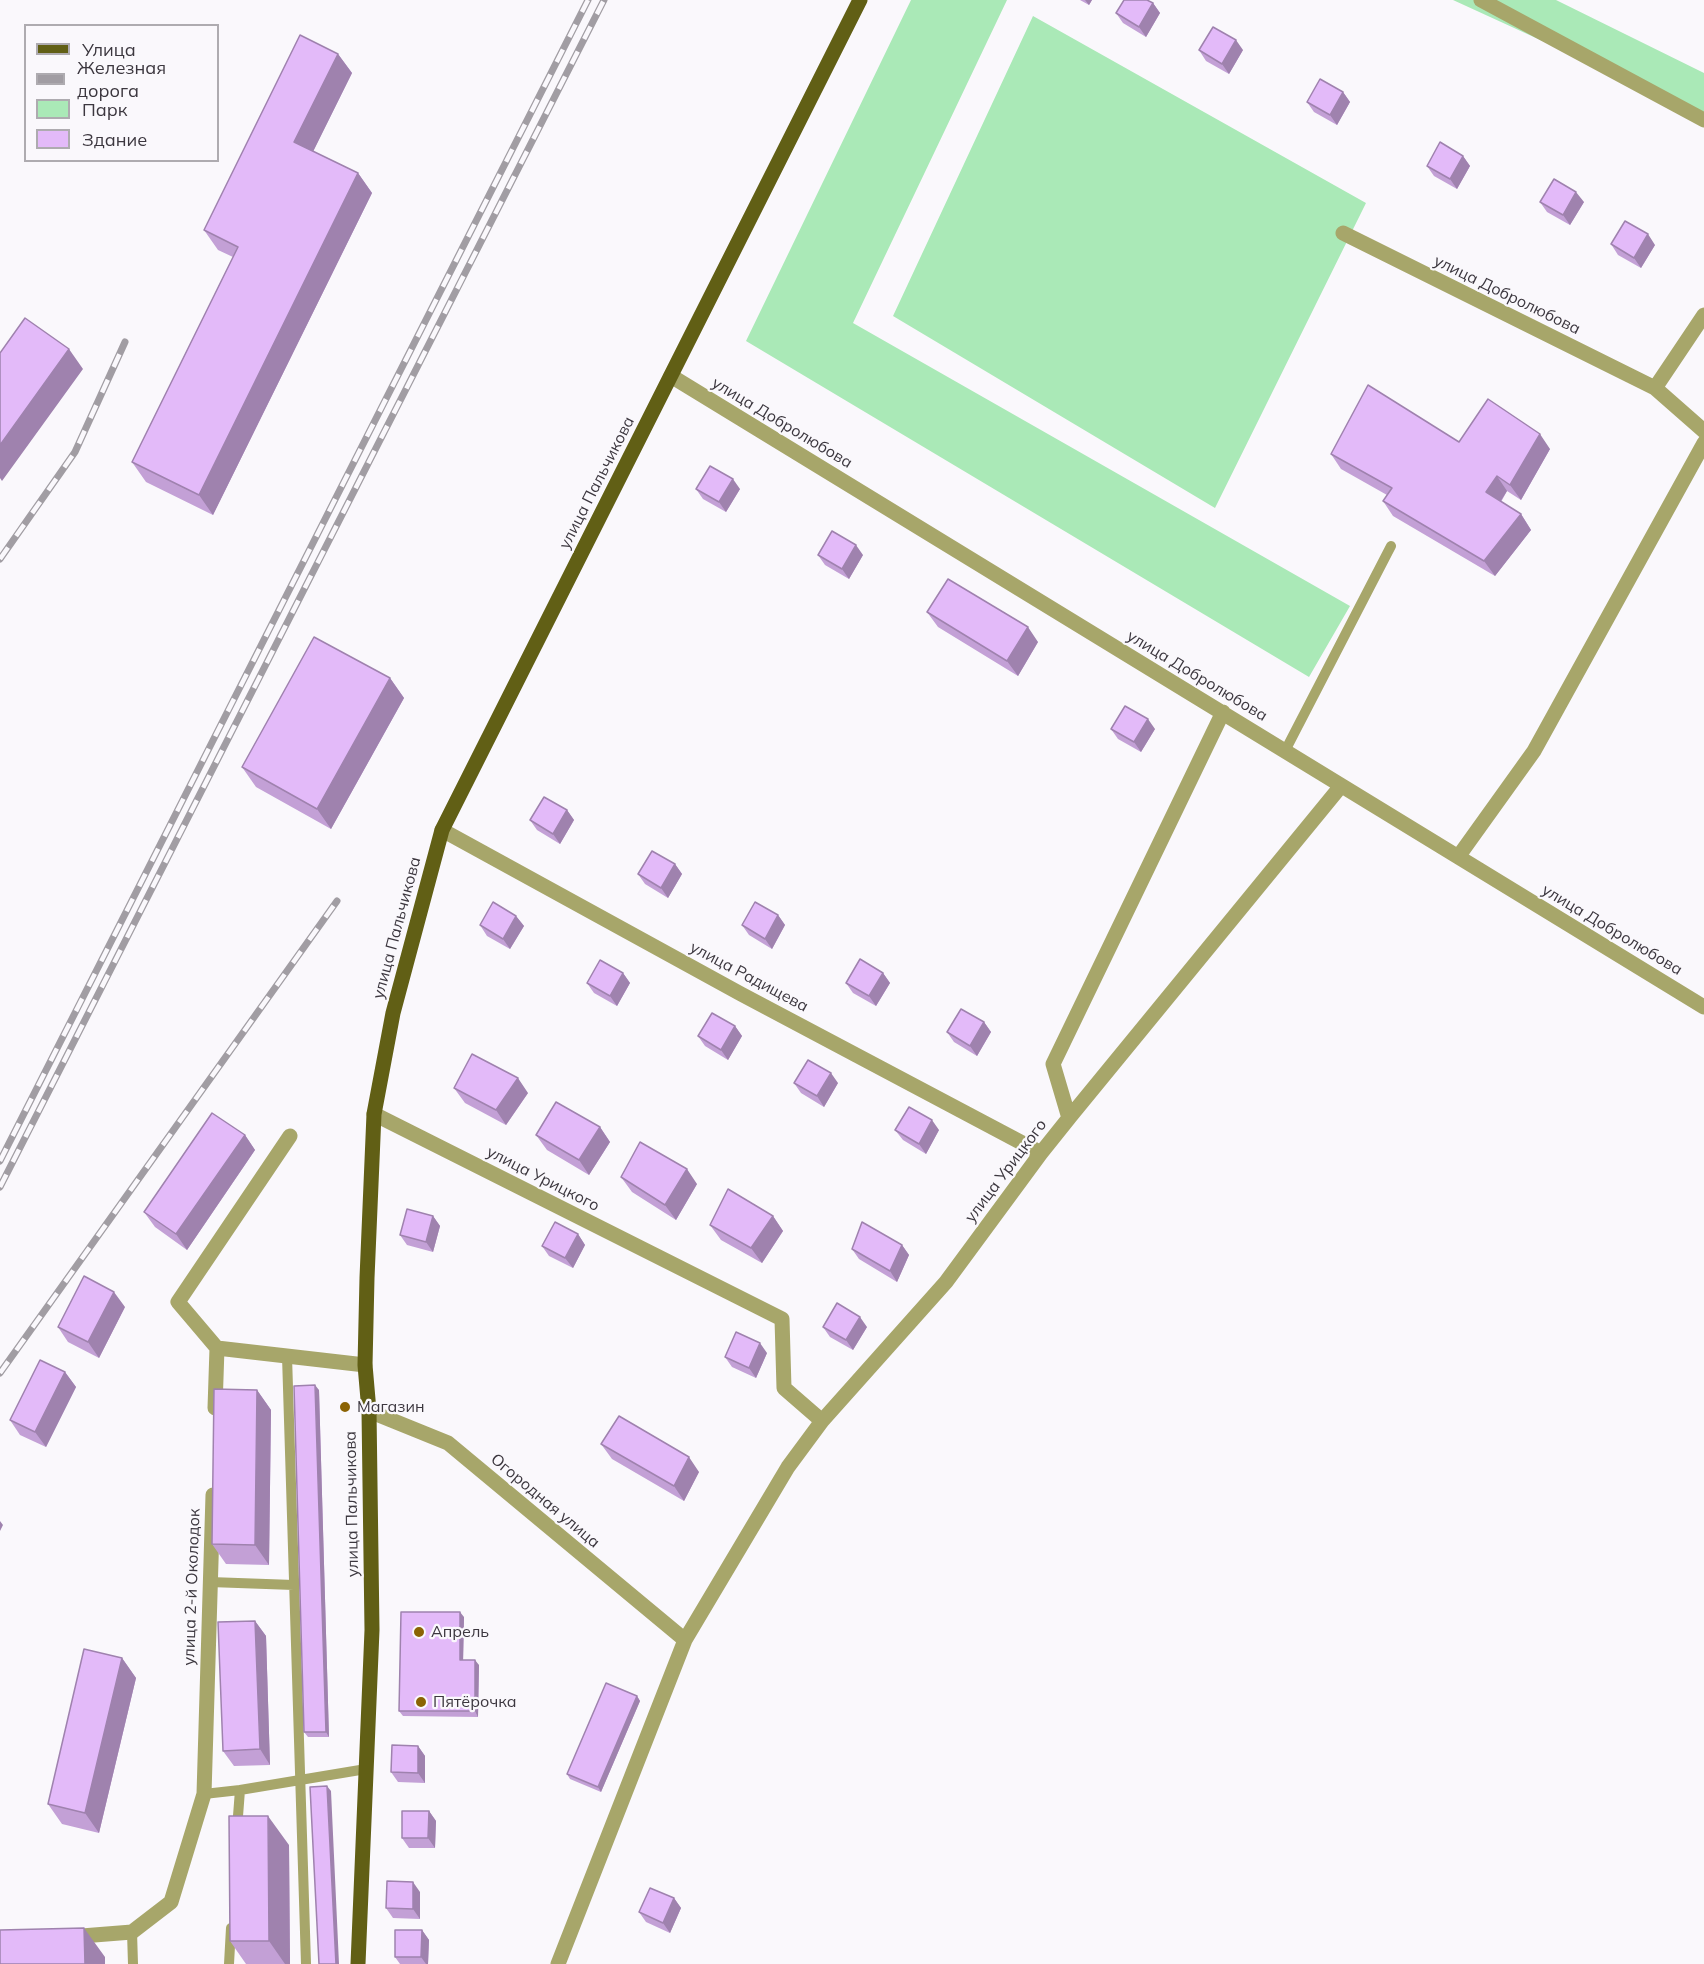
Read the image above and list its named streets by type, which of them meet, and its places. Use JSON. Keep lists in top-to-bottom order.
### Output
{
  "streets": {
    "main road": ["улица Пальчикова"],
    "street": [
      "улица Добролюбова",
      "улица Радищева",
      "улица Урицкого",
      "Огородная улица",
      "улица 2-й Околодок"
    ]
  },
  "crossings": [
    ["улица Добролюбова", "улица Пальчикова"],
    ["улица Добролюбова", "улица Урицкого"],
    ["улица Пальчикова", "улица Радищева"],
    ["улица Пальчикова", "улица Урицкого"],
    ["улица Пальчикова", "Огородная улица"],
    ["улица Радищева", "улица Урицкого"],
    ["улица Урицкого", "Огородная улица"]
  ],
  "places": ["Магазин", "Апрель", "Пятёрочка"],
  "legend": [
    "Улица",
    "Железная дорога",
    "Парк",
    "Здание"
  ]
}
